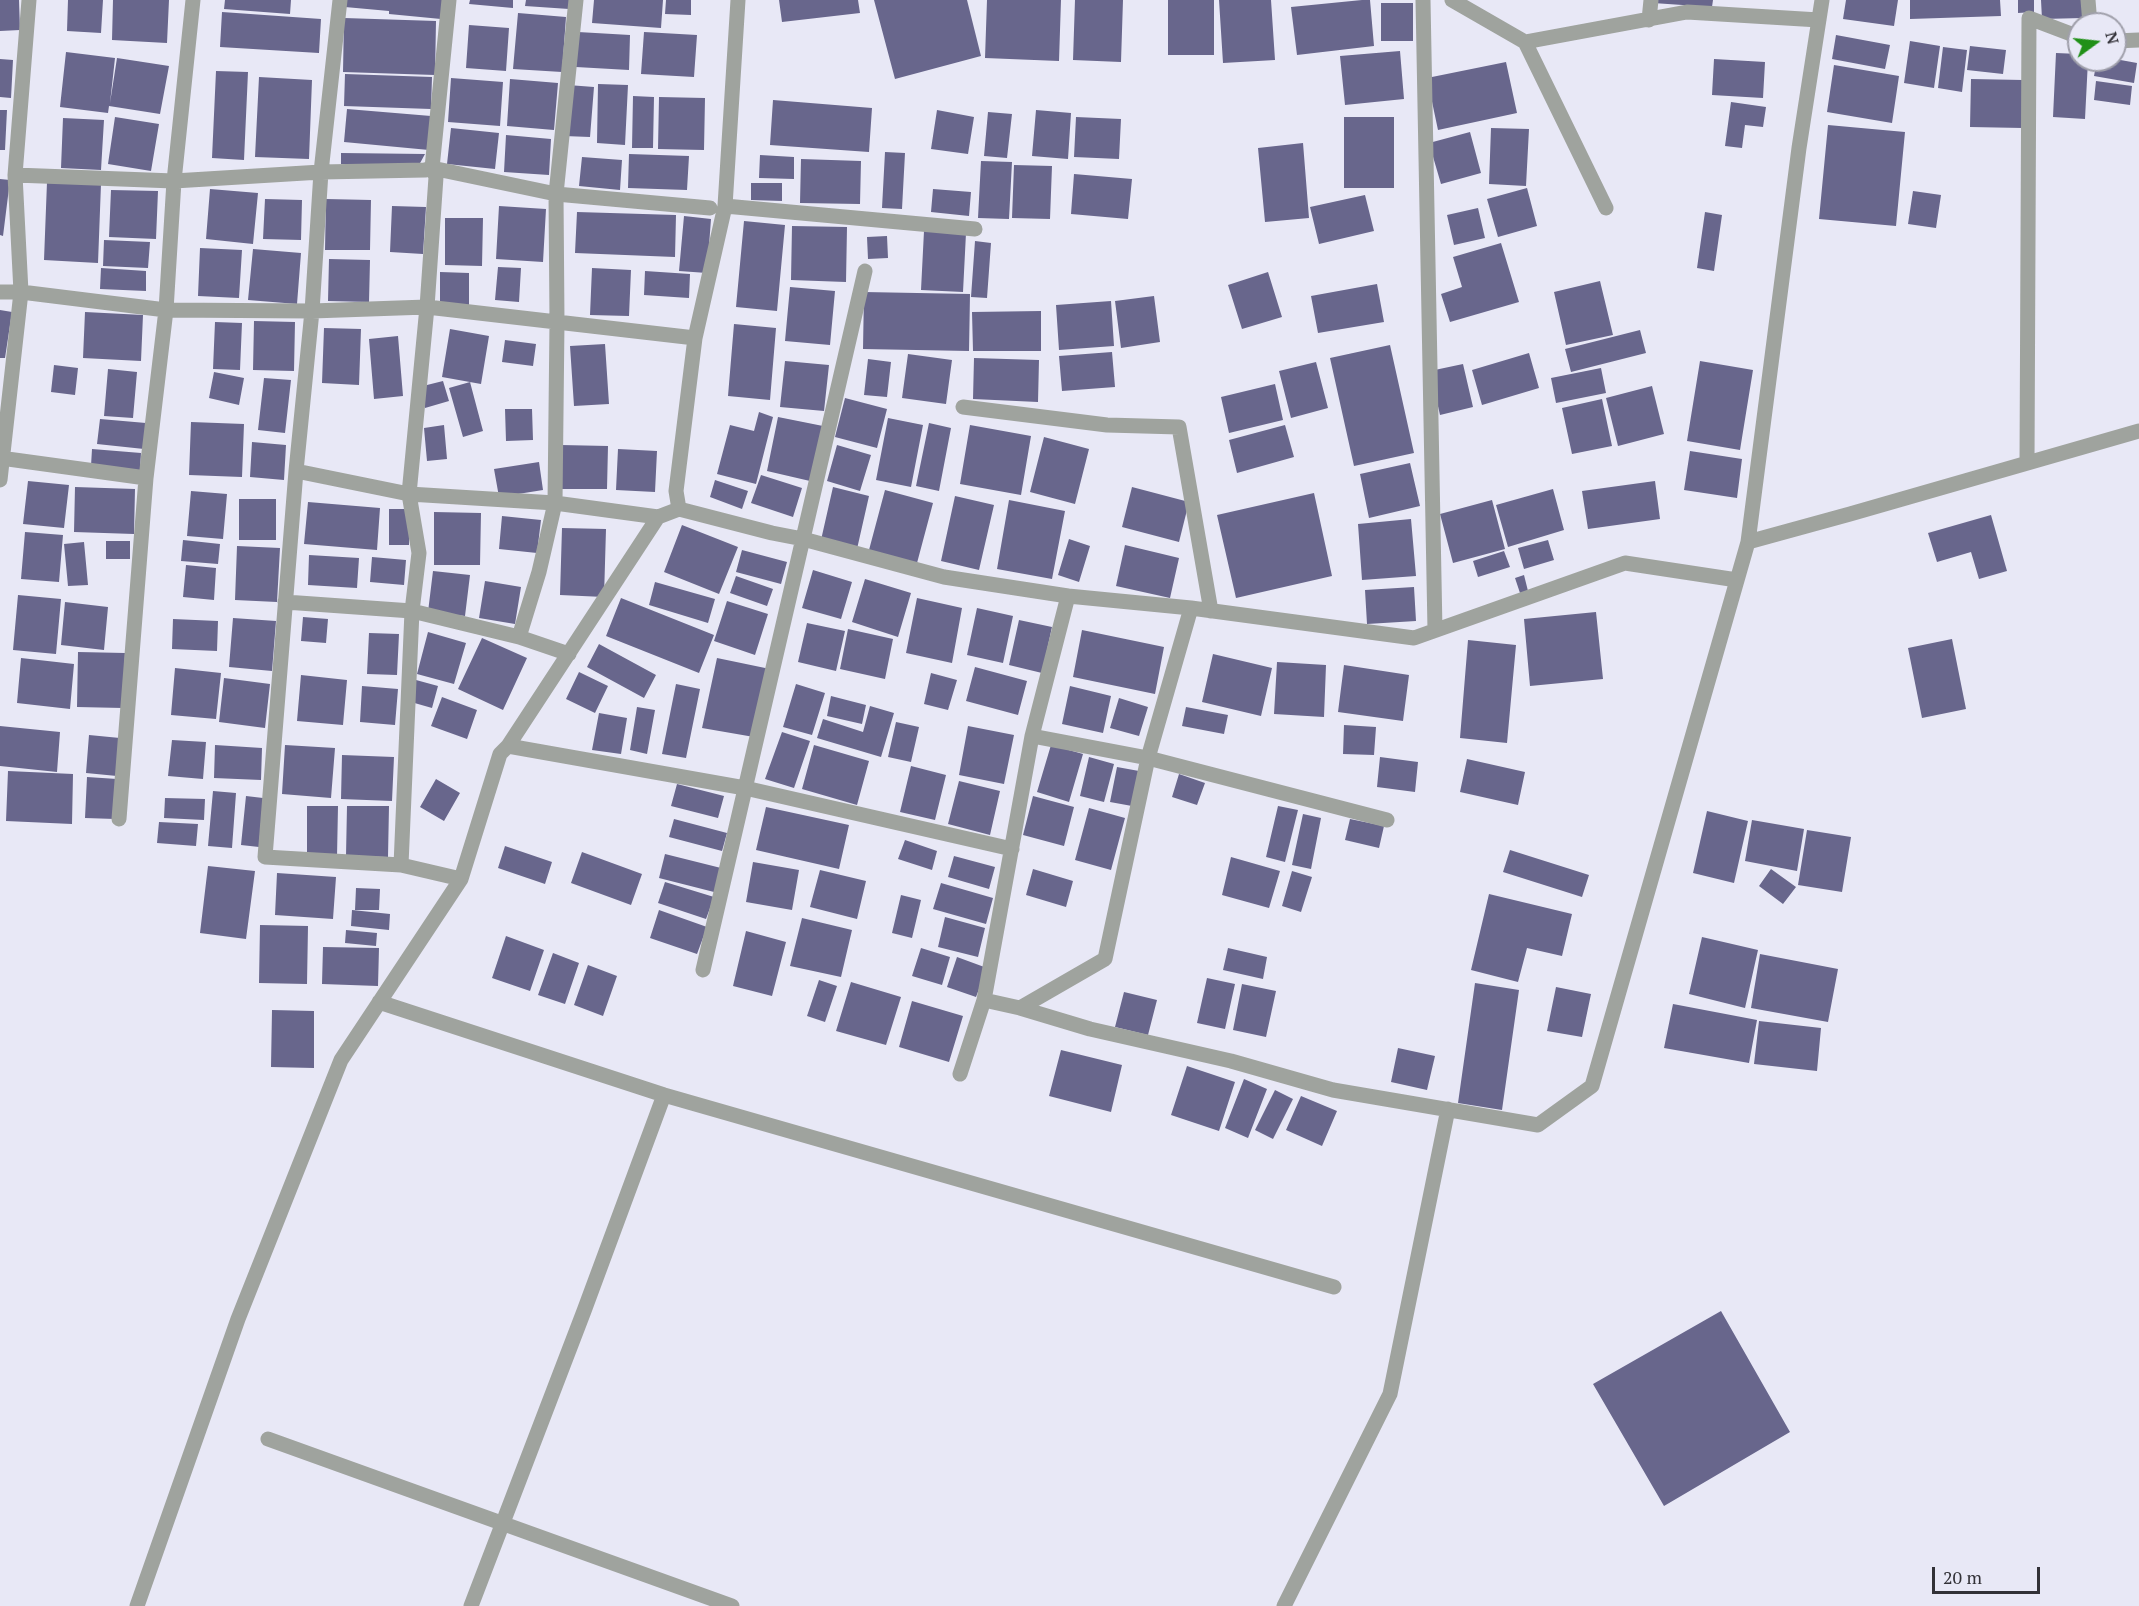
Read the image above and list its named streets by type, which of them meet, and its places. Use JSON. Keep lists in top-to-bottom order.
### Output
{
  "scale_bar": "20 m",
  "north": "right"
}
